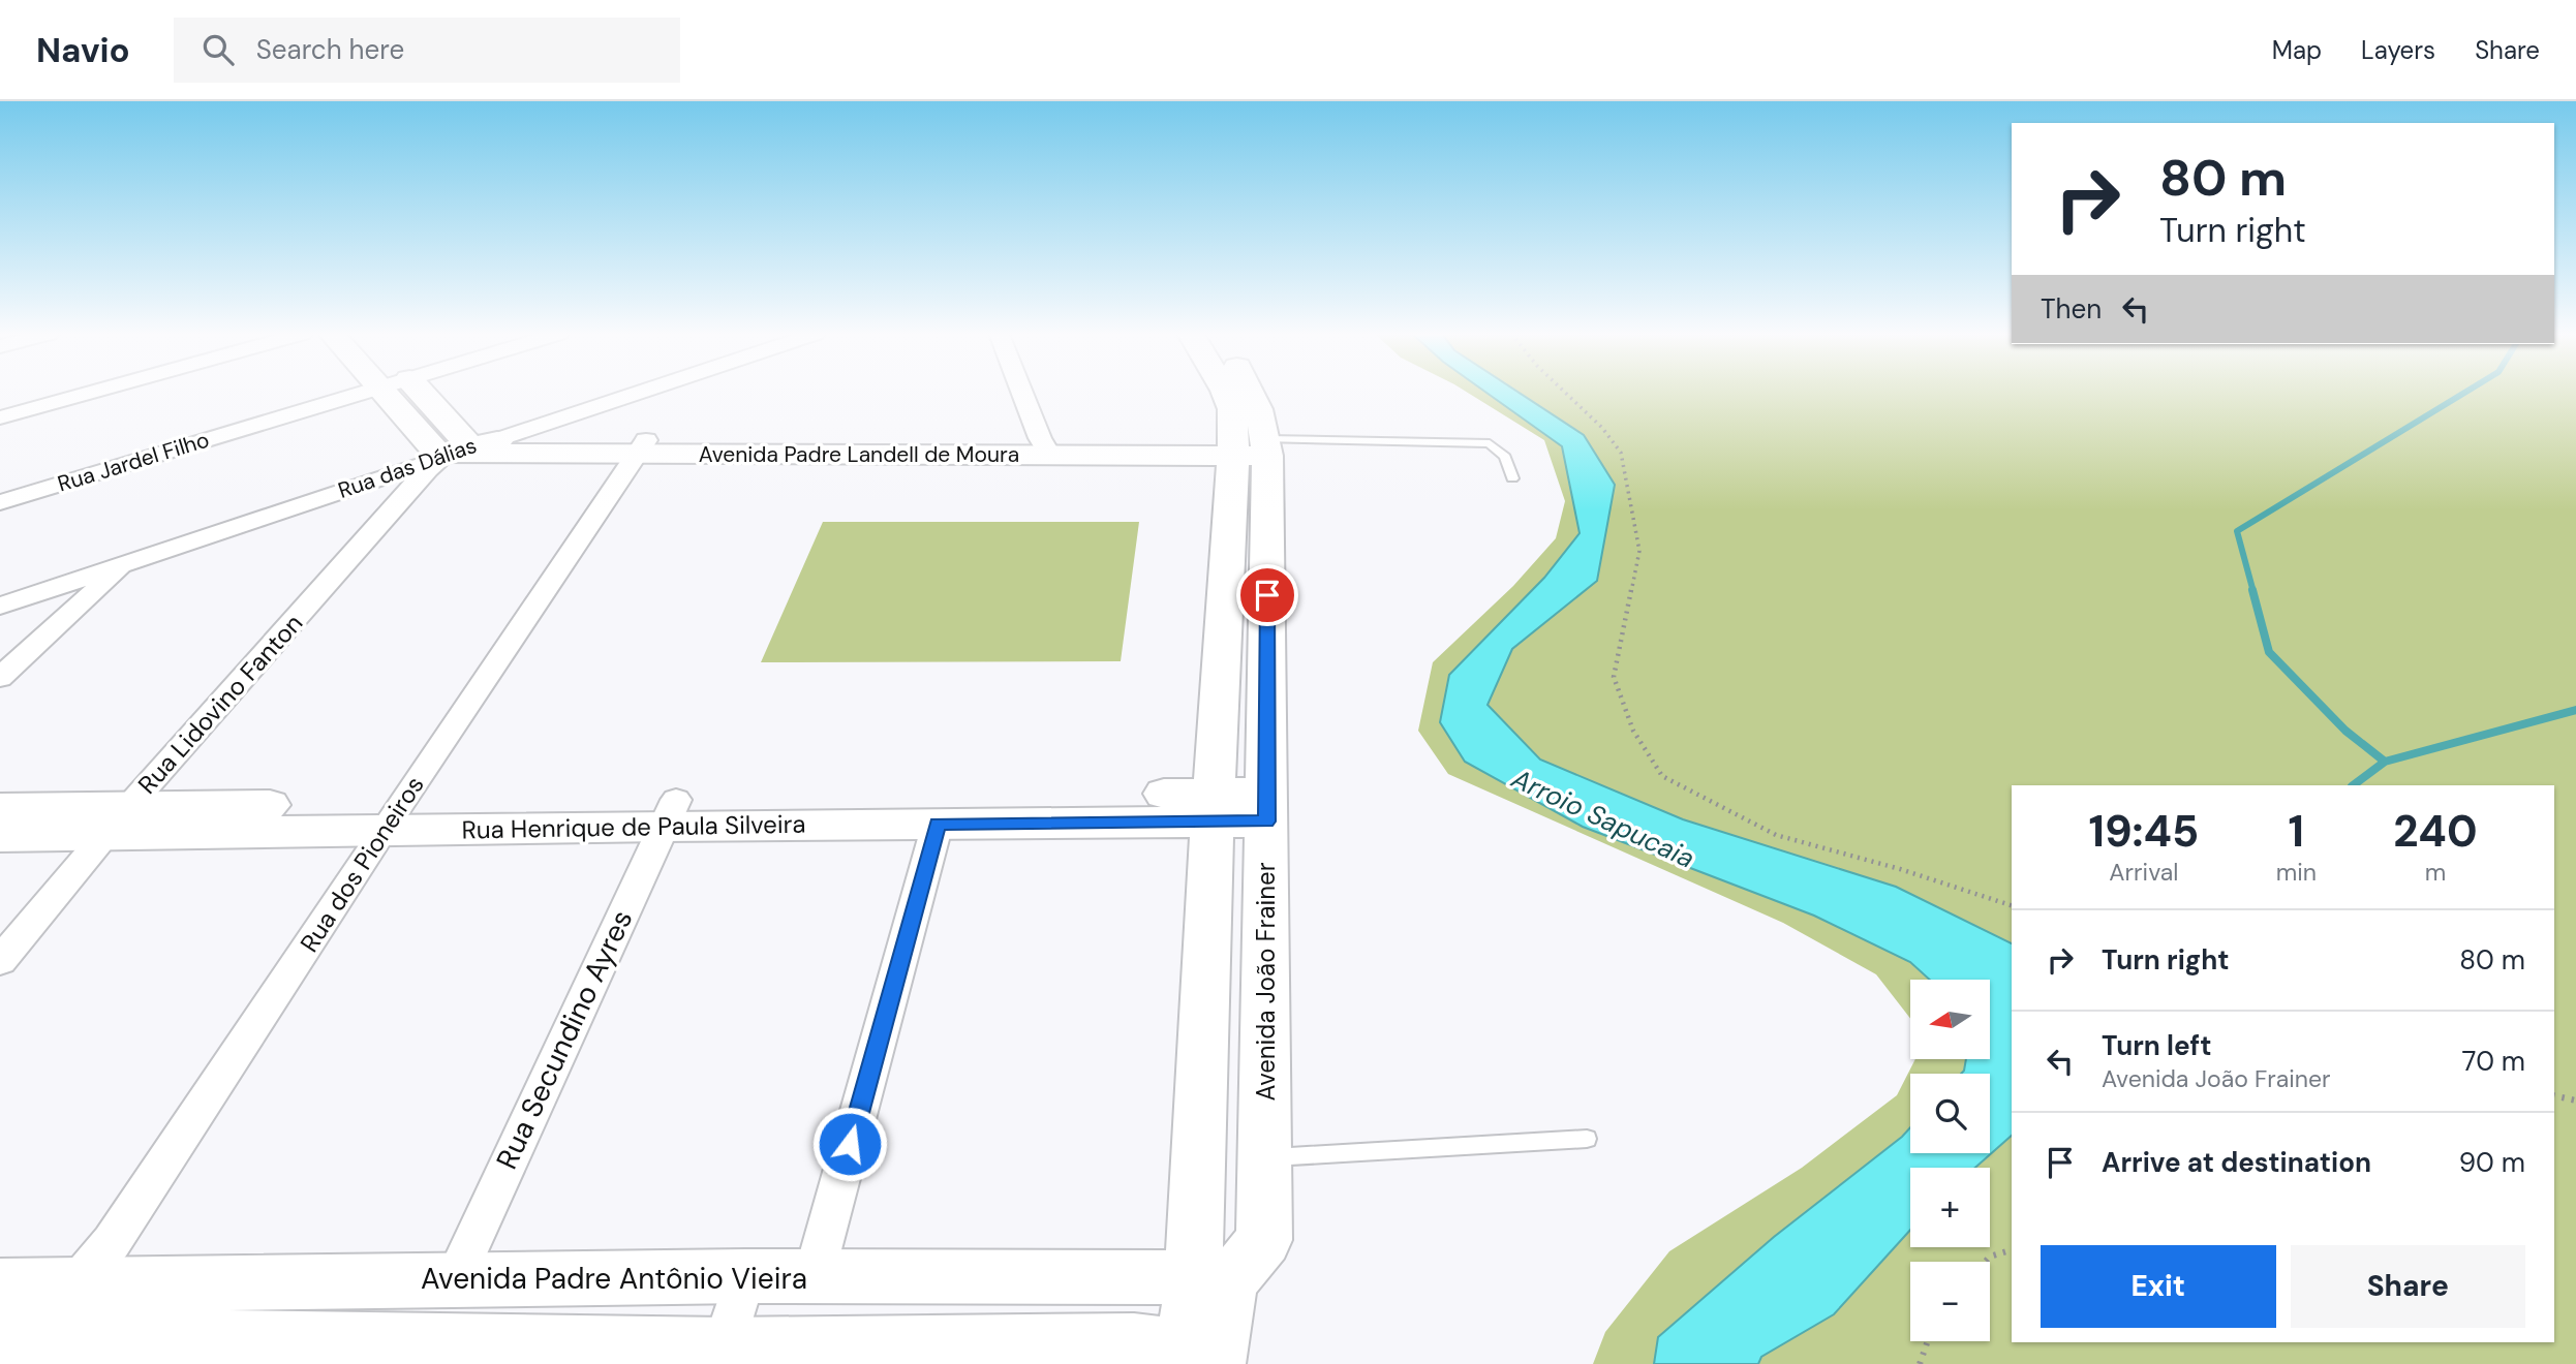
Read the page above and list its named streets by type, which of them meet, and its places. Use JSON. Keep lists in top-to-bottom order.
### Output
{
  "streets": {
    "street": [
      "Avenida Padre Landell de Moura",
      "Rua Jardel Filho",
      "Rua das Dálias",
      "Rua Lidovino Fanton",
      "Rua Henrique de Paula Silveira",
      "Rua dos Pioneiros",
      "Avenida João Frainer",
      "Rua Secundino Ayres",
      "Avenida Padre Antônio Vieira"
    ]
  },
  "crossings": [
    ["Avenida Padre Landell de Moura", "Rua das Dálias"],
    ["Avenida Padre Landell de Moura", "Rua Lidovino Fanton"],
    ["Avenida Padre Landell de Moura", "Rua dos Pioneiros"],
    ["Avenida Padre Landell de Moura", "Avenida João Frainer"],
    ["Rua das Dálias", "Rua Lidovino Fanton"],
    ["Rua Lidovino Fanton", "Rua Henrique de Paula Silveira"],
    ["Rua Henrique de Paula Silveira", "Rua dos Pioneiros"],
    ["Rua Henrique de Paula Silveira", "Avenida João Frainer"],
    ["Rua Henrique de Paula Silveira", "Rua Secundino Ayres"],
    ["Rua dos Pioneiros", "Avenida Padre Antônio Vieira"],
    ["Avenida João Frainer", "Avenida Padre Antônio Vieira"],
    ["Rua Secundino Ayres", "Avenida Padre Antônio Vieira"]
  ],
  "water": ["Arroio Sapucaia"],
  "north": "left",
  "page": {
    "header": "Navio",
    "search": "Search here",
    "nav": ["Map", "Layers", "Share"],
    "turn": ["80 m", "Turn right"],
    "then": "Then",
    "eta": [
      "19:45",
      "Arrival",
      "1",
      "min",
      "240",
      "m"
    ],
    "list": [
      {
        "name": "Turn right",
        "value": "80 m"
      },
      {
        "name": "Turn left",
        "note": "Avenida João Frainer",
        "value": "70 m"
      },
      {
        "name": "Arrive at destination",
        "value": "90 m"
      }
    ],
    "map_buttons": ["+", "−"],
    "buttons": ["Exit", "Share"]
  }
}
